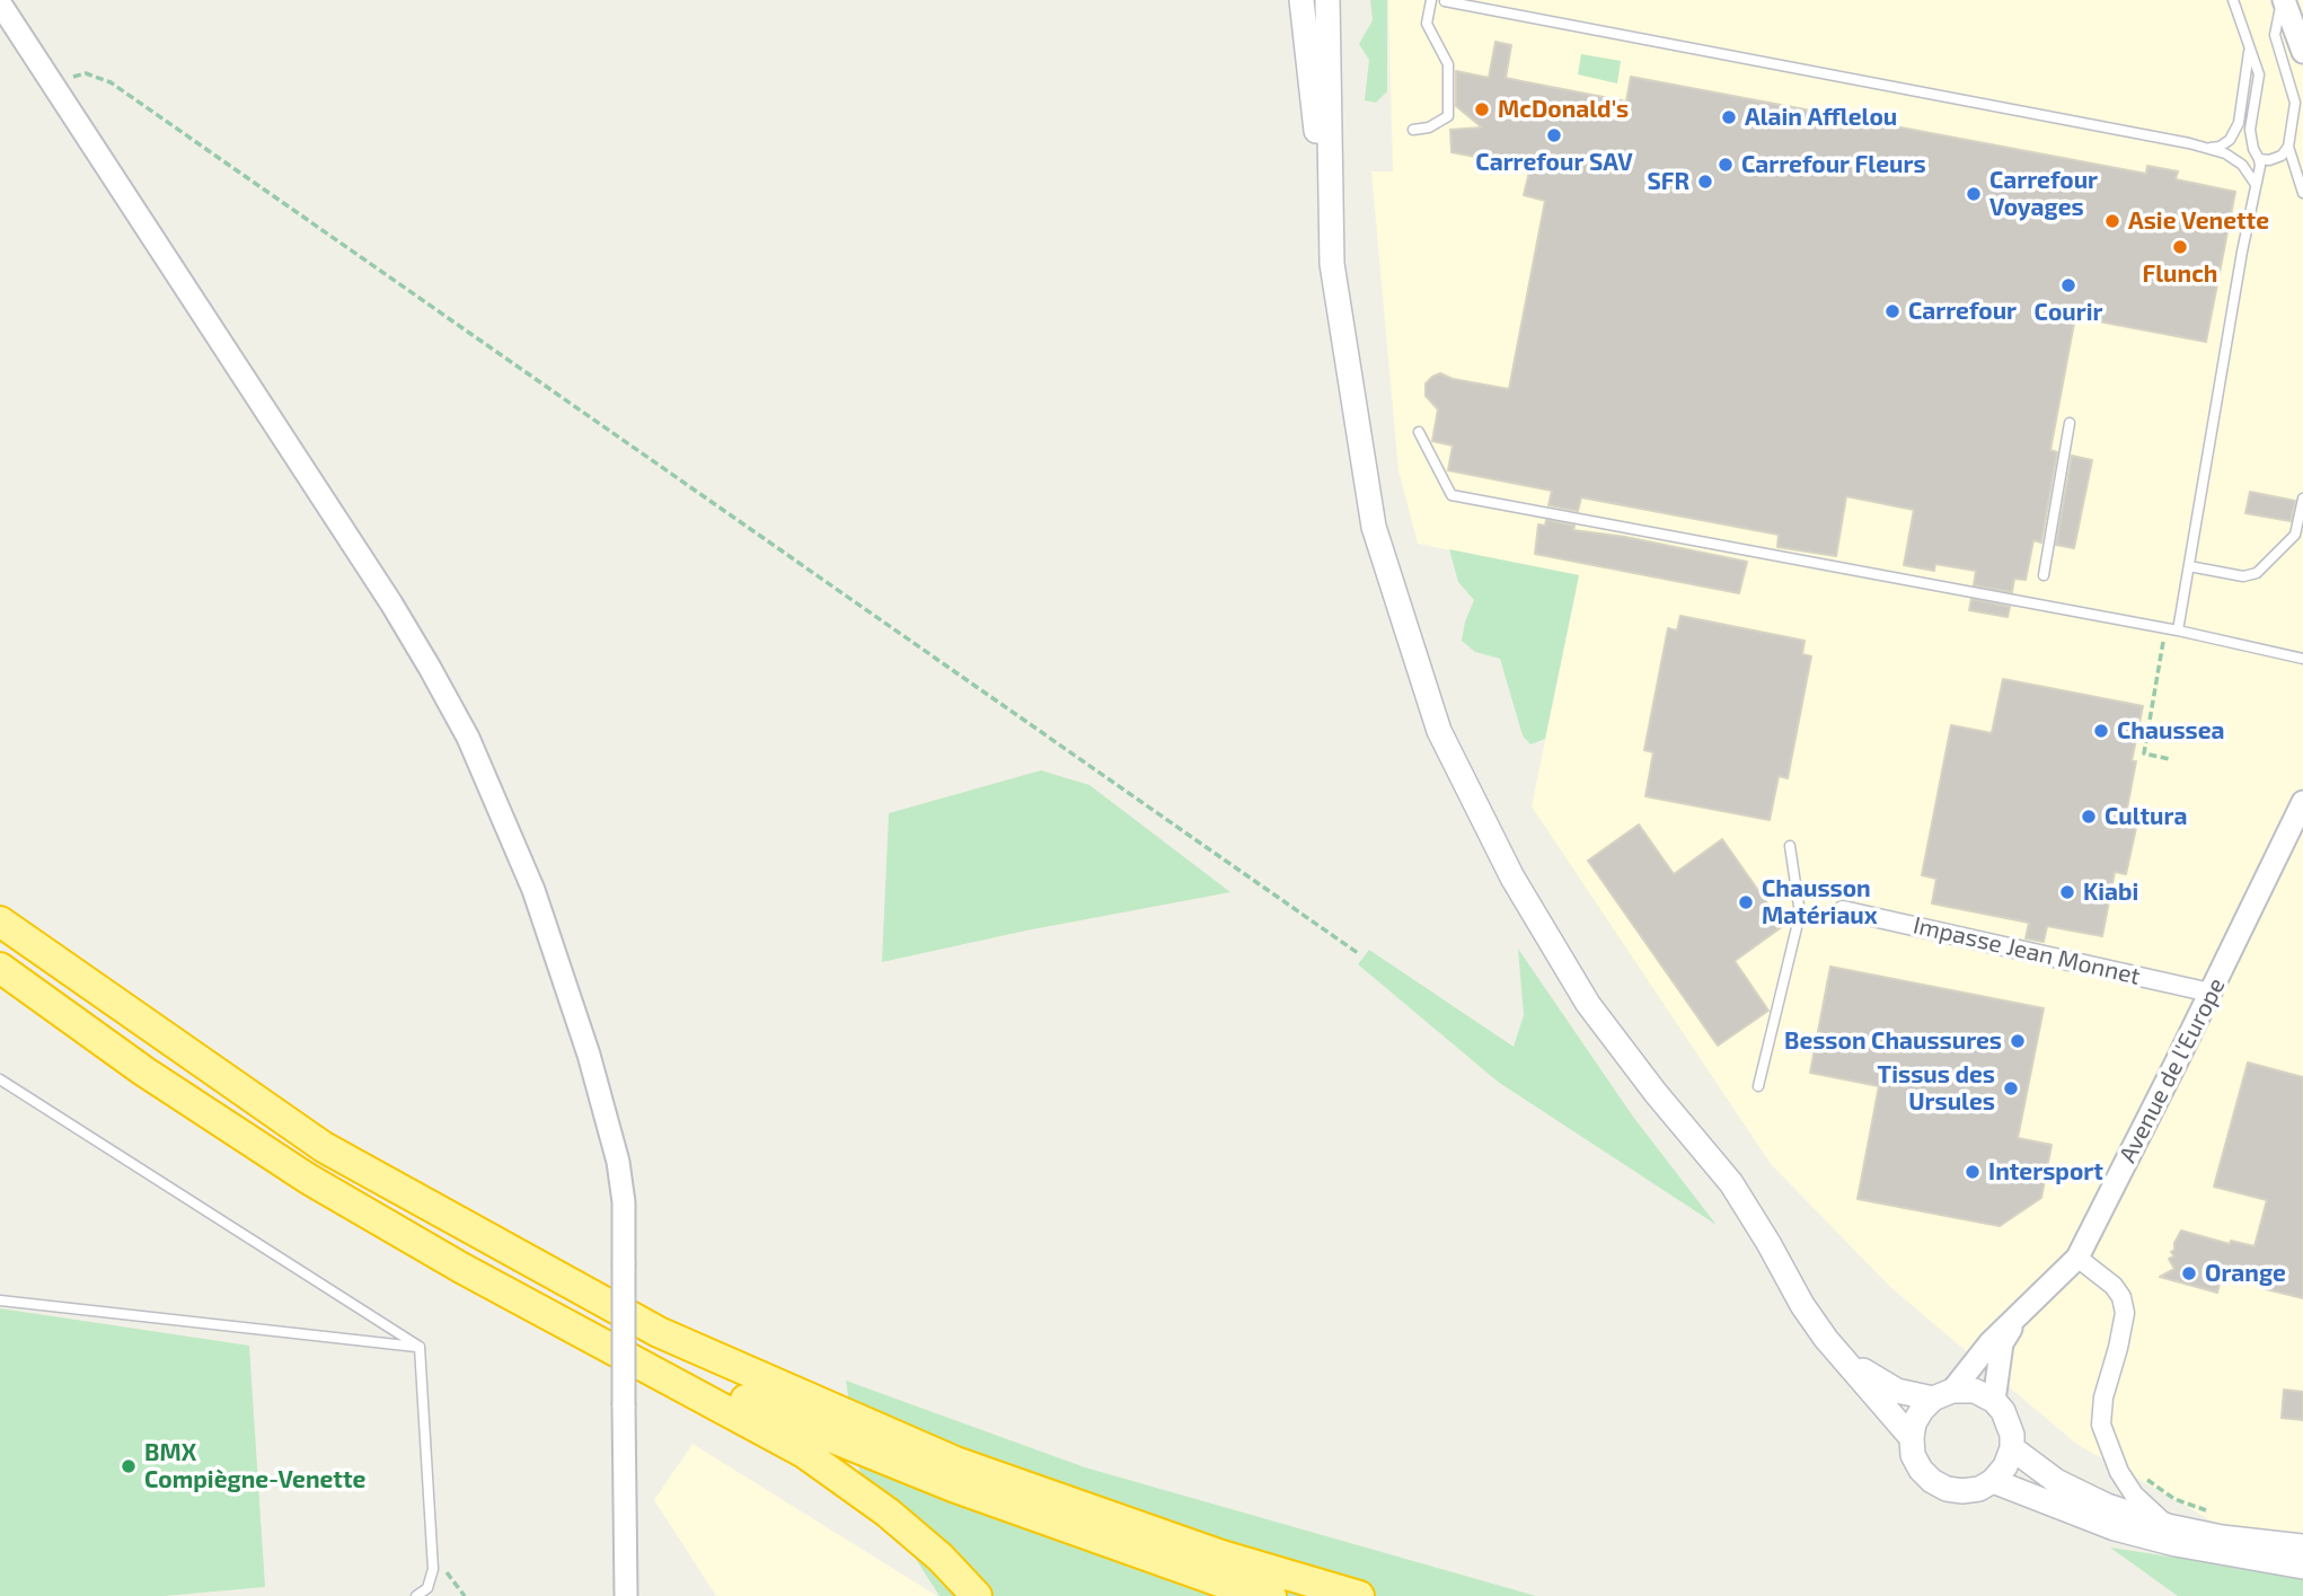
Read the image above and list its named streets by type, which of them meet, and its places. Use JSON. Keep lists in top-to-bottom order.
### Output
{
  "streets": {
    "street": ["Impasse Jean Monnet", "Avenue de l'Europe"]
  },
  "crossings": [
    ["Impasse Jean Monnet", "Avenue de l'Europe"]
  ],
  "places": [
    "McDonald's",
    "Alain Afflelou",
    "Carrefour SAV",
    "Carrefour Fleurs",
    "SFR",
    "Carrefour Voyages",
    "Asie Venette",
    "Flunch",
    "Courir",
    "Carrefour",
    "Chaussea",
    "Cultura",
    "Kiabi",
    "Chausson Matériaux",
    "Besson Chaussures",
    "Tissus des Ursules",
    "Intersport",
    "Orange",
    "BMX Compiègne-Venette"
  ]
}
